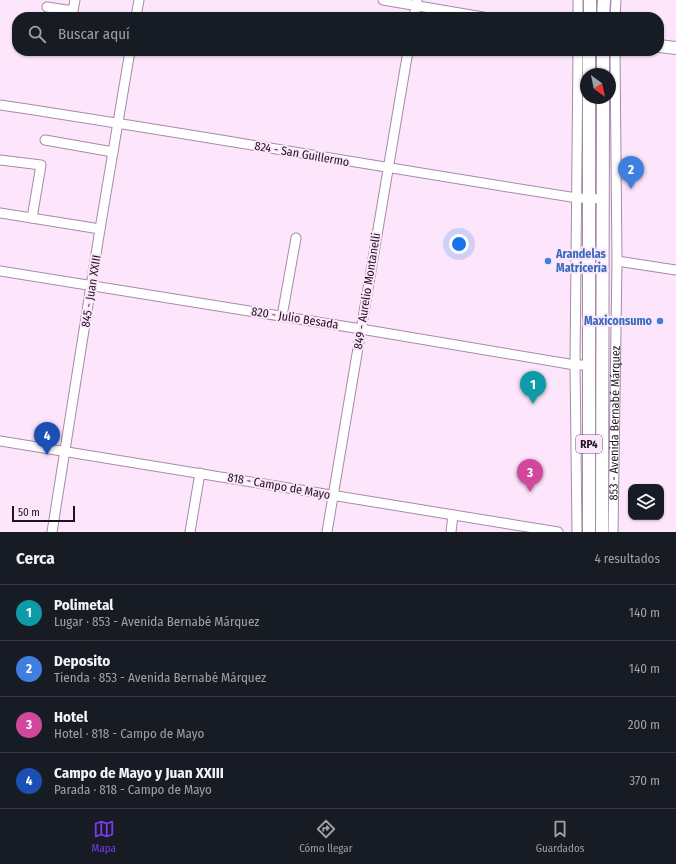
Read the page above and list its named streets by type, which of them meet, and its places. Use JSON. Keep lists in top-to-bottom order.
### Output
{
  "streets": {
    "main road": ["853 - Avenida Bernabé Márquez", "RP4"],
    "street": [
      "824 - San Guillermo",
      "845 - Juan XXIII",
      "849 - Aurelio Montanelli",
      "820 - Julio Besada",
      "818 - Campo de Mayo"
    ]
  },
  "crossings": [
    ["824 - San Guillermo", "845 - Juan XXIII"],
    ["824 - San Guillermo", "849 - Aurelio Montanelli"],
    ["824 - San Guillermo", "853 - Avenida Bernabé Márquez"],
    ["845 - Juan XXIII", "820 - Julio Besada"],
    ["845 - Juan XXIII", "818 - Campo de Mayo"],
    ["849 - Aurelio Montanelli", "820 - Julio Besada"],
    ["849 - Aurelio Montanelli", "818 - Campo de Mayo"],
    ["820 - Julio Besada", "853 - Avenida Bernabé Márquez"]
  ],
  "places": ["Arandelas Matriceria", "Maxiconsumo"],
  "scale_bar": "50 m",
  "north": "bottom right",
  "page": {
    "search": "Buscar aquí",
    "pins": [
      "2",
      "1",
      "4",
      "3"
    ],
    "scale": "50 m",
    "heading": ["Cerca", "4 resultados"],
    "list": [
      {
        "mark": "1",
        "name": "Polimetal",
        "note": "Lugar · 853 - Avenida Bernabé Márquez",
        "value": "140 m"
      },
      {
        "mark": "2",
        "name": "Deposito",
        "note": "Tienda · 853 - Avenida Bernabé Márquez",
        "value": "140 m"
      },
      {
        "mark": "3",
        "name": "Hotel",
        "note": "Hotel · 818 - Campo de Mayo",
        "value": "200 m"
      },
      {
        "mark": "4",
        "name": "Campo de Mayo y Juan XXIII",
        "note": "Parada · 818 - Campo de Mayo",
        "value": "370 m"
      }
    ],
    "nav": ["Mapa", "Cómo llegar", "Guardados"]
  }
}
